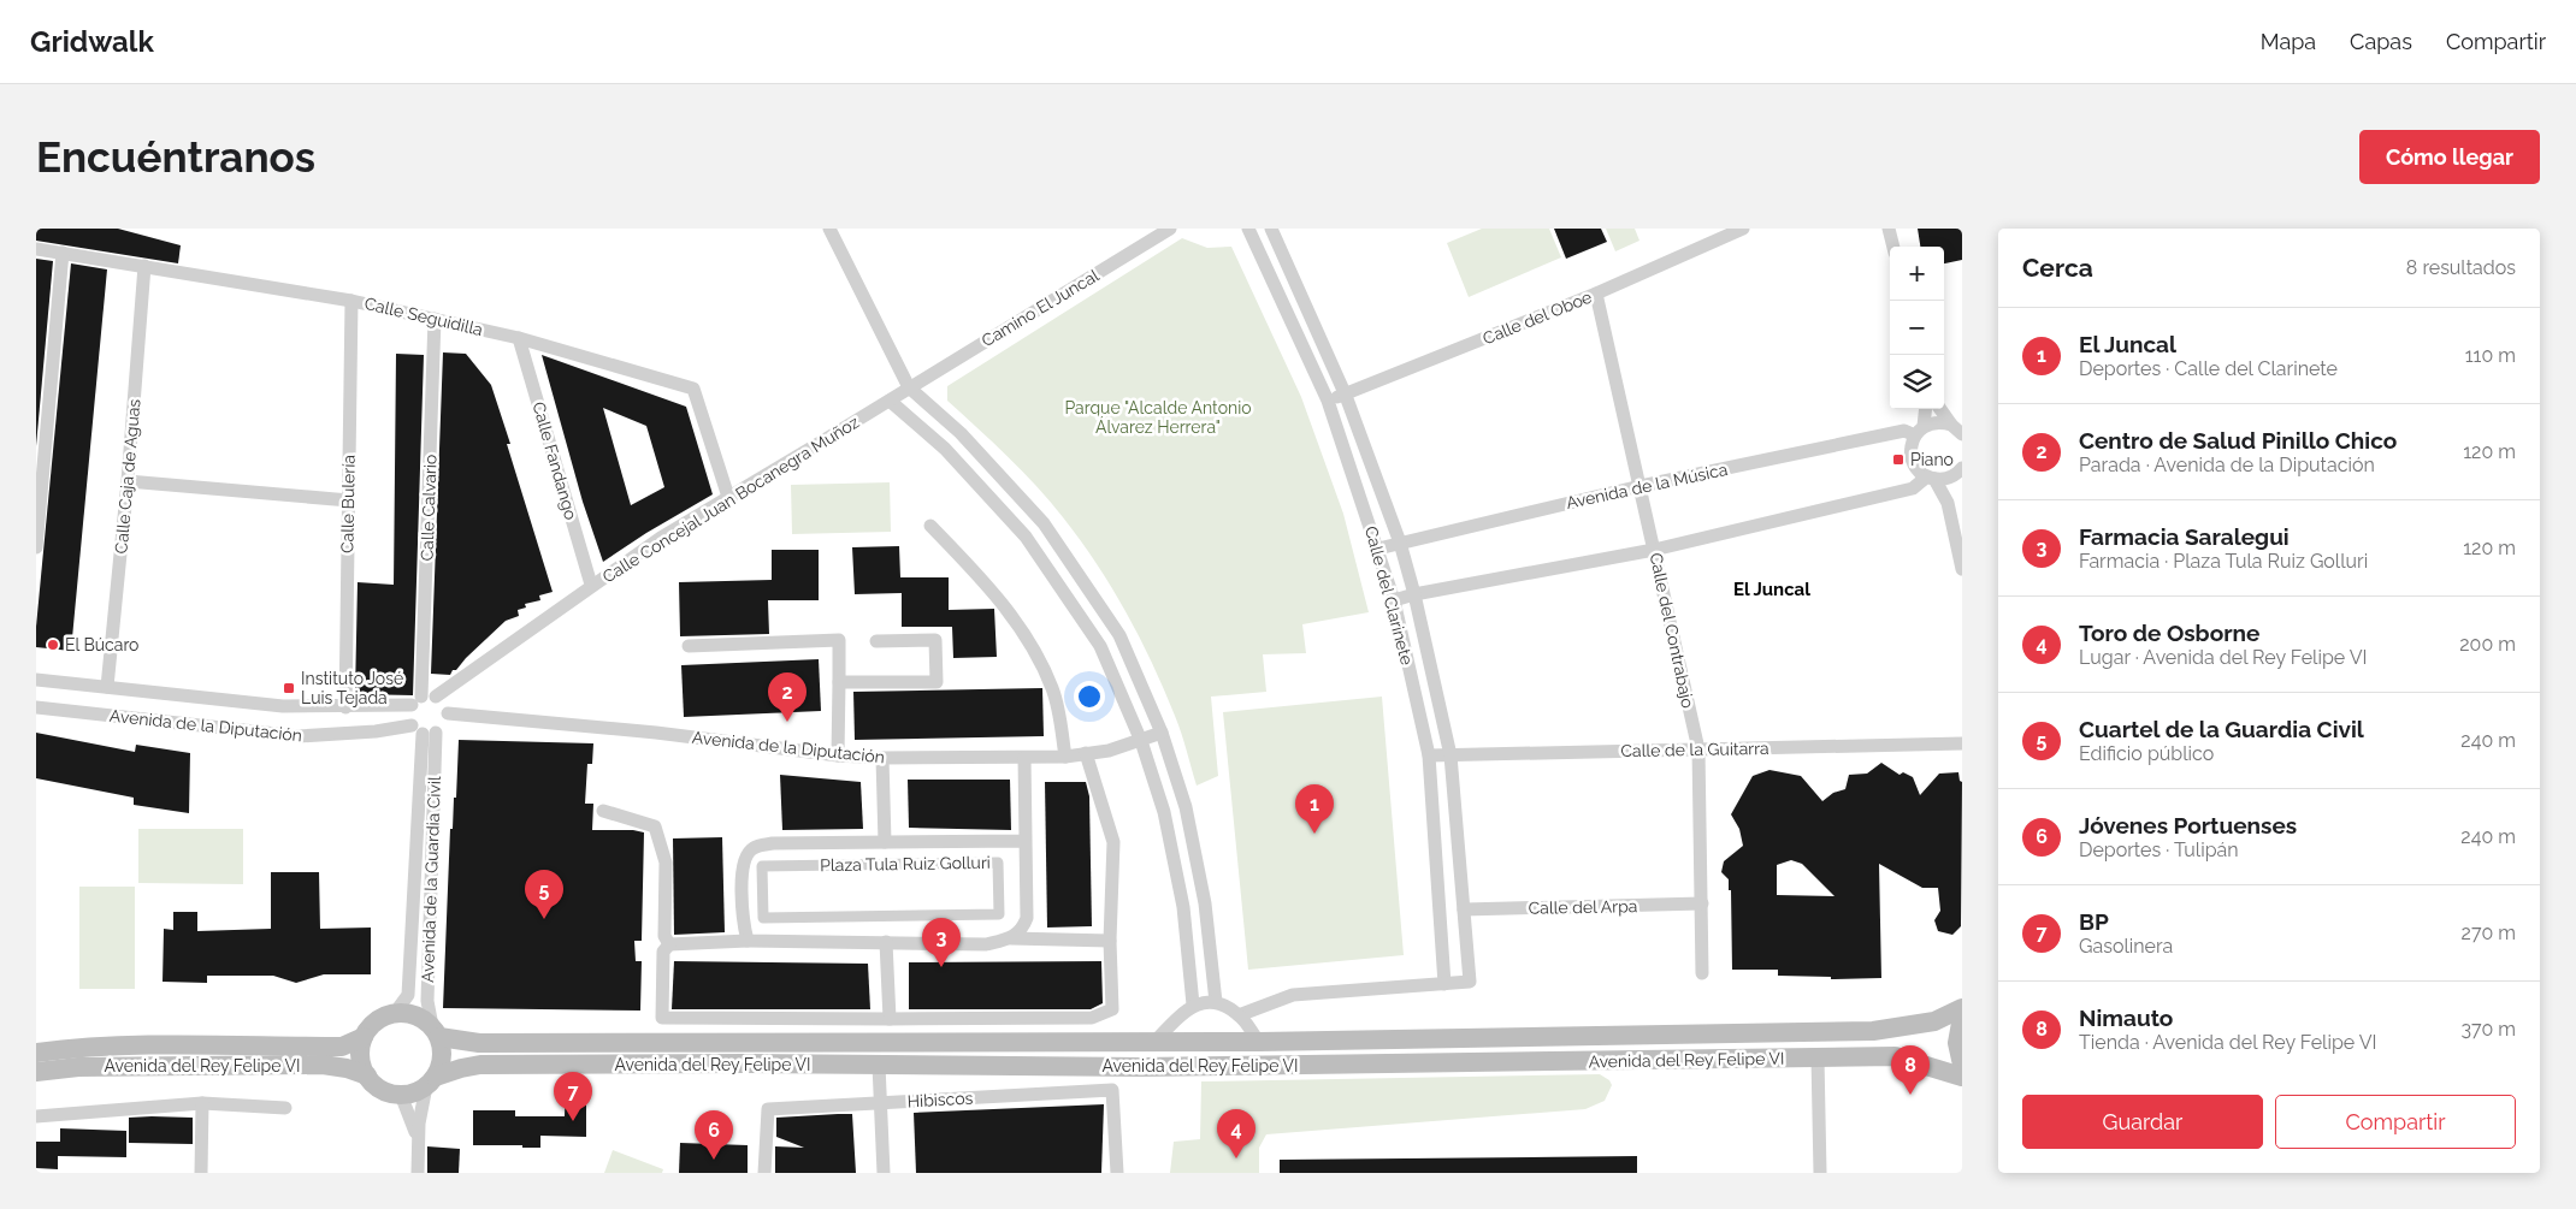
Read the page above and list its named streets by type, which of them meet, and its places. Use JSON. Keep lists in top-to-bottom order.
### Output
{
  "streets": {
    "main road": ["Avenida del Rey Felipe VI"],
    "street": [
      "Camino El Juncal",
      "Calle Seguidilla",
      "Calle del Oboe",
      "Calle Fandango",
      "Calle Caja de Aguas",
      "Avenida de la Música",
      "Calle Concejal Juan Bocanegra Muñoz",
      "Calle Bulería",
      "Calle Calvario",
      "Calle del Clarinete",
      "Calle del Contrabajo",
      "Avenida de la Diputación",
      "Calle de la Guitarra",
      "Plaza Tula Ruiz Golluri",
      "Avenida de la Guardia Civil",
      "Calle del Arpa",
      "Hibiscos"
    ]
  },
  "crossings": [
    ["Camino El Juncal", "Calle Concejal Juan Bocanegra Muñoz"],
    ["Calle Seguidilla", "Calle Fandango"],
    ["Calle Seguidilla", "Calle Caja de Aguas"],
    ["Calle Seguidilla", "Calle Concejal Juan Bocanegra Muñoz"],
    ["Calle Seguidilla", "Calle Bulería"],
    ["Calle Seguidilla", "Calle Calvario"],
    ["Calle del Oboe", "Calle del Clarinete"],
    ["Calle del Oboe", "Calle del Contrabajo"],
    ["Calle Fandango", "Calle Concejal Juan Bocanegra Muñoz"],
    ["Calle Caja de Aguas", "Avenida de la Diputación"],
    ["Avenida de la Música", "Calle del Clarinete"],
    ["Avenida de la Música", "Calle del Contrabajo"],
    ["Calle Concejal Juan Bocanegra Muñoz", "Calle Calvario"],
    ["Calle Concejal Juan Bocanegra Muñoz", "Avenida de la Diputación"],
    ["Calle Concejal Juan Bocanegra Muñoz", "Avenida de la Guardia Civil"],
    ["Calle Bulería", "Avenida de la Diputación"],
    ["Calle Calvario", "Avenida de la Diputación"],
    ["Calle Calvario", "Avenida de la Guardia Civil"],
    ["Calle del Clarinete", "Calle de la Guitarra"],
    ["Calle del Clarinete", "Calle del Arpa"],
    ["Calle del Contrabajo", "Calle de la Guitarra"],
    ["Calle del Contrabajo", "Calle del Arpa"],
    ["Avenida de la Diputación", "Avenida de la Guardia Civil"],
    ["Avenida de la Guardia Civil", "Avenida del Rey Felipe VI"]
  ],
  "districts": ["El Juncal"],
  "parks": ["Parque \"Alcalde Antonio Álvarez Herrera\""],
  "places": {
    "transit": ["Piano", "Instituto José Luis Tejada"],
    "other": ["El Búcaro"]
  },
  "page": {
    "header": "Gridwalk",
    "nav": ["Mapa", "Capas", "Compartir"],
    "buttons": [
      "Cómo llegar",
      ["Guardar", "Compartir"]
    ],
    "title": "Encuéntranos",
    "heading": ["Cerca", "8 resultados"],
    "map_buttons": ["+", "−"],
    "list": [
      {
        "mark": "1",
        "name": "El Juncal",
        "note": "Deportes · Calle del Clarinete",
        "value": "110 m"
      },
      {
        "mark": "2",
        "name": "Centro de Salud Pinillo Chico",
        "note": "Parada · Avenida de la Diputación",
        "value": "120 m"
      },
      {
        "mark": "3",
        "name": "Farmacia Saralegui",
        "note": "Farmacia · Plaza Tula Ruiz Golluri",
        "value": "120 m"
      },
      {
        "mark": "4",
        "name": "Toro de Osborne",
        "note": "Lugar · Avenida del Rey Felipe VI",
        "value": "200 m"
      },
      {
        "mark": "5",
        "name": "Cuartel de la Guardia Civil",
        "note": "Edificio público",
        "value": "240 m"
      },
      {
        "mark": "6",
        "name": "Jóvenes Portuenses",
        "note": "Deportes · Tulipán",
        "value": "240 m"
      },
      {
        "mark": "7",
        "name": "BP",
        "note": "Gasolinera",
        "value": "270 m"
      },
      {
        "mark": "8",
        "name": "Nimauto",
        "note": "Tienda · Avenida del Rey Felipe VI",
        "value": "370 m"
      }
    ],
    "pins": [
      "2",
      "1",
      "5",
      "3",
      "8",
      "7",
      "4",
      "6"
    ]
  }
}
